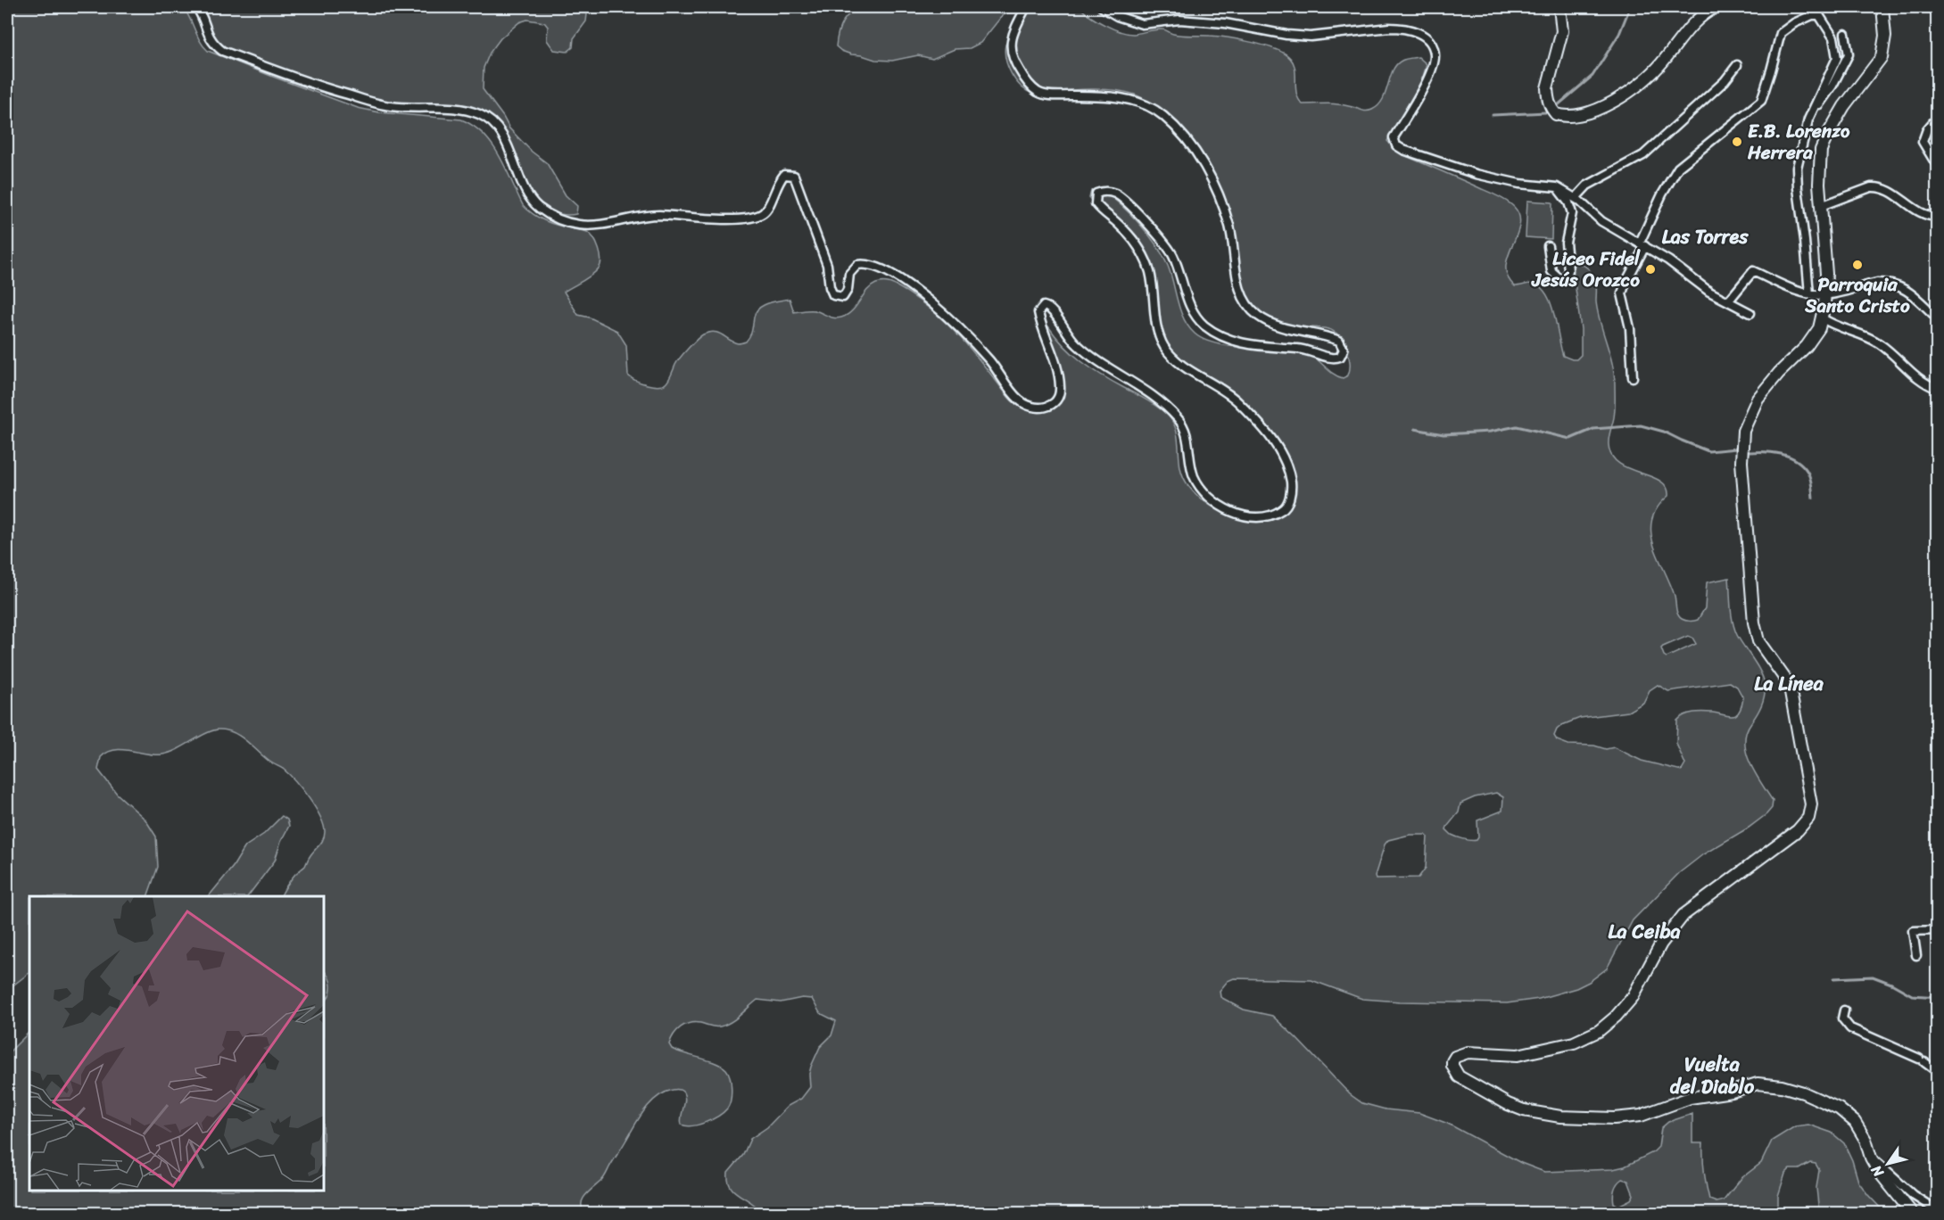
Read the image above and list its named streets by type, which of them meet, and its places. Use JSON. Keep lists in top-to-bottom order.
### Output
{
  "districts": [
    "Las Torres",
    "La Línea",
    "La Ceiba",
    "Vuelta del Diablo"
  ],
  "places": ["E.B. Lorenzo Herrera", "Parroquia Santo Cristo", "Liceo Fidel Jesús Orozco"],
  "north": "bottom left"
}
